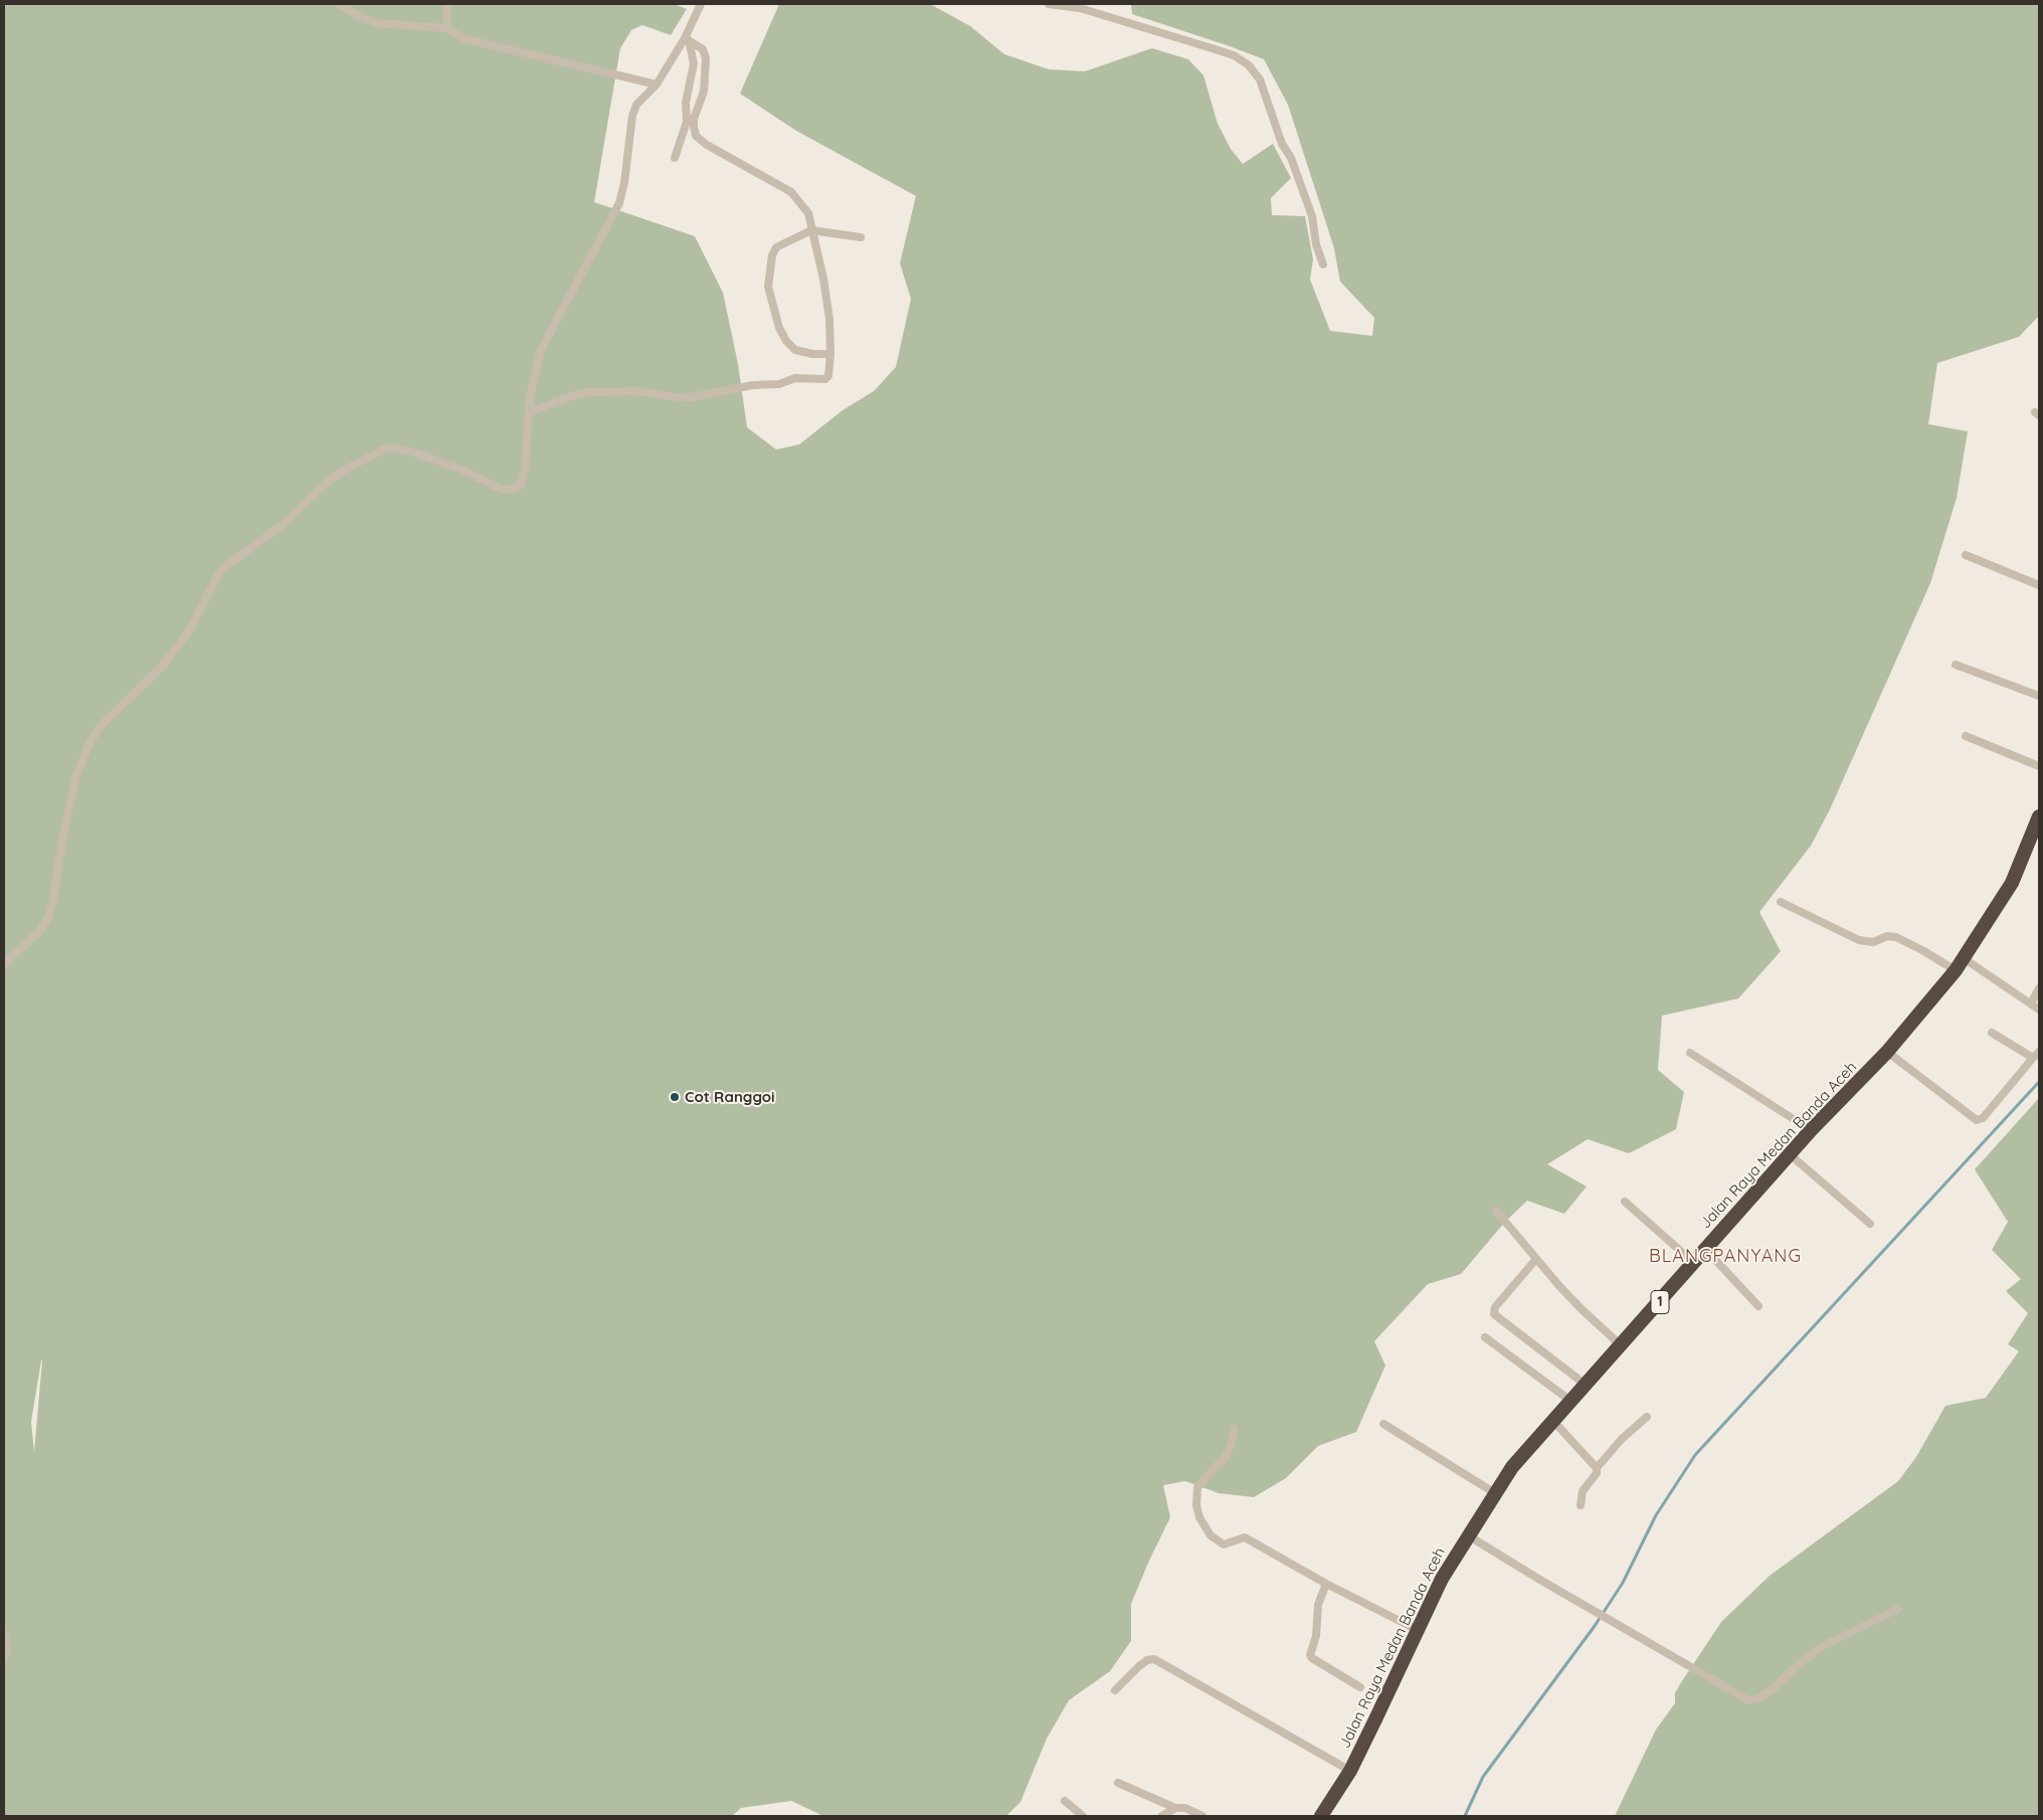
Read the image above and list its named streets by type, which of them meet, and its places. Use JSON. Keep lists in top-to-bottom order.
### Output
{
  "streets": {
    "highway": ["Jalan Raya Medan Banda Aceh", "1"]
  },
  "districts": ["BLANGPANYANG"],
  "places": ["Cot Ranggoi"]
}
